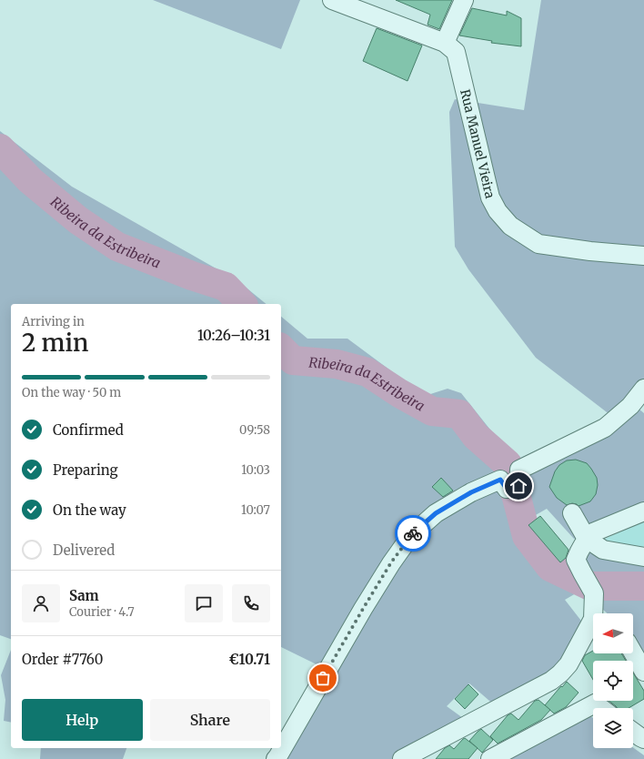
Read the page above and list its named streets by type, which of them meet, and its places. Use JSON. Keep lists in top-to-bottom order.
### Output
{
  "streets": {
    "street": ["Rua Manuel Vieira"]
  },
  "water": ["Ribeira da Estribeira"],
  "north": "left",
  "page": {
    "heading": ["2 min", "Arriving in", "10:26–10:31"],
    "panel": [
      "Sam",
      "Courier · 4.7",
      "Order #7760",
      "€10.71"
    ],
    "bar": "On the way · 50 m",
    "list": [
      ["Confirmed", "09:58"],
      ["Preparing", "10:03"],
      ["On the way", "10:07"],
      "Delivered"
    ],
    "buttons": ["Help", "Share"]
  }
}
